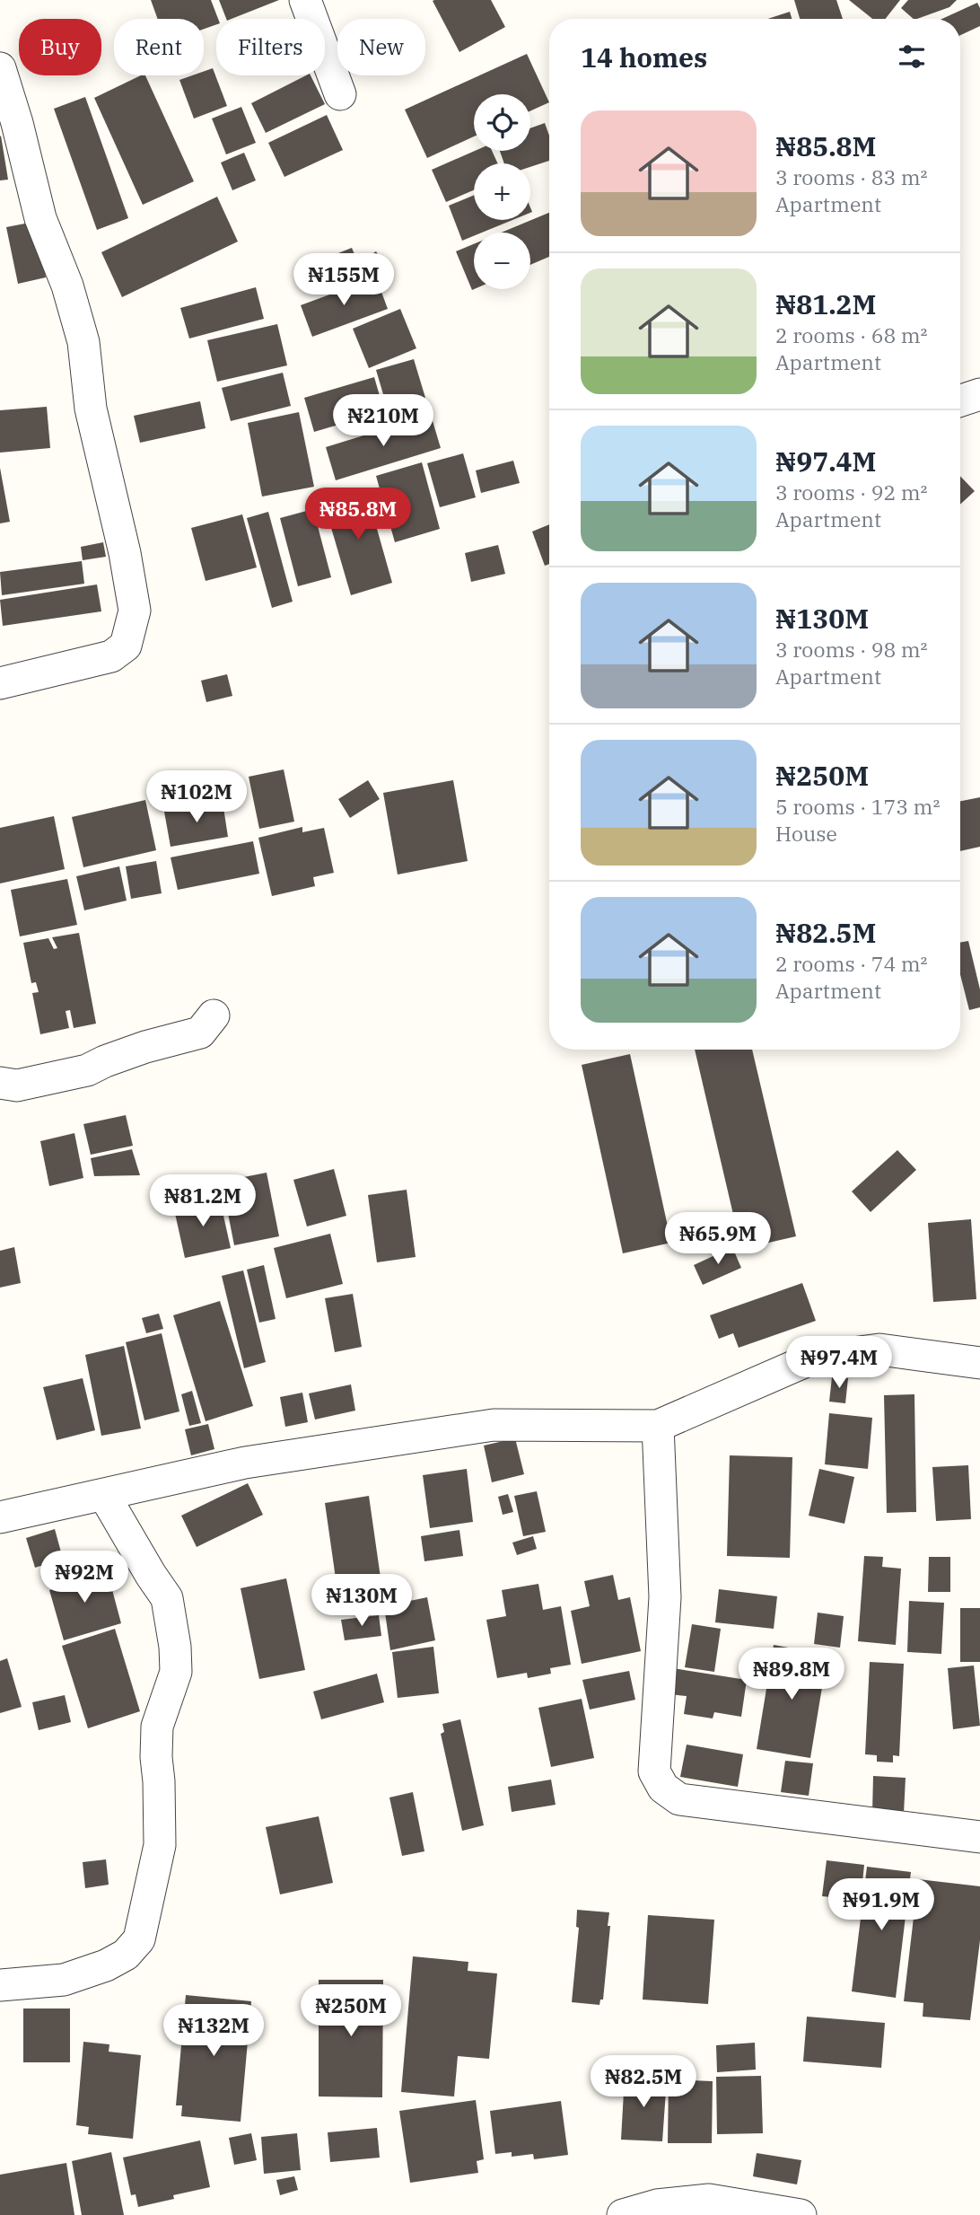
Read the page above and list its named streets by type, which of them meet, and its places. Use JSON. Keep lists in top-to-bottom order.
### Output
{
  "page": {
    "chip": [
      "Buy",
      "Rent",
      "Filters",
      "New"
    ],
    "heading": "14 homes",
    "map_buttons": ["+", "−"],
    "list": [
      {
        "name": "₦85.8M",
        "note": "3 rooms · 83 m² · Apartment"
      },
      {
        "name": "₦81.2M",
        "note": "2 rooms · 68 m² · Apartment"
      },
      {
        "name": "₦97.4M",
        "note": "3 rooms · 92 m² · Apartment"
      },
      {
        "name": "₦130M",
        "note": "3 rooms · 98 m² · Apartment"
      },
      {
        "name": "₦250M",
        "note": "5 rooms · 173 m² · House"
      },
      {
        "name": "₦82.5M",
        "note": "2 rooms · 74 m² · Apartment"
      }
    ],
    "price": [
      "₦155M",
      "₦210M",
      "₦85.8M",
      "₦102M",
      "₦81.2M",
      "₦65.9M",
      "₦97.4M",
      "₦92M",
      "₦130M",
      "₦89.8M",
      "₦91.9M",
      "₦250M",
      "₦132M",
      "₦82.5M"
    ]
  }
}
